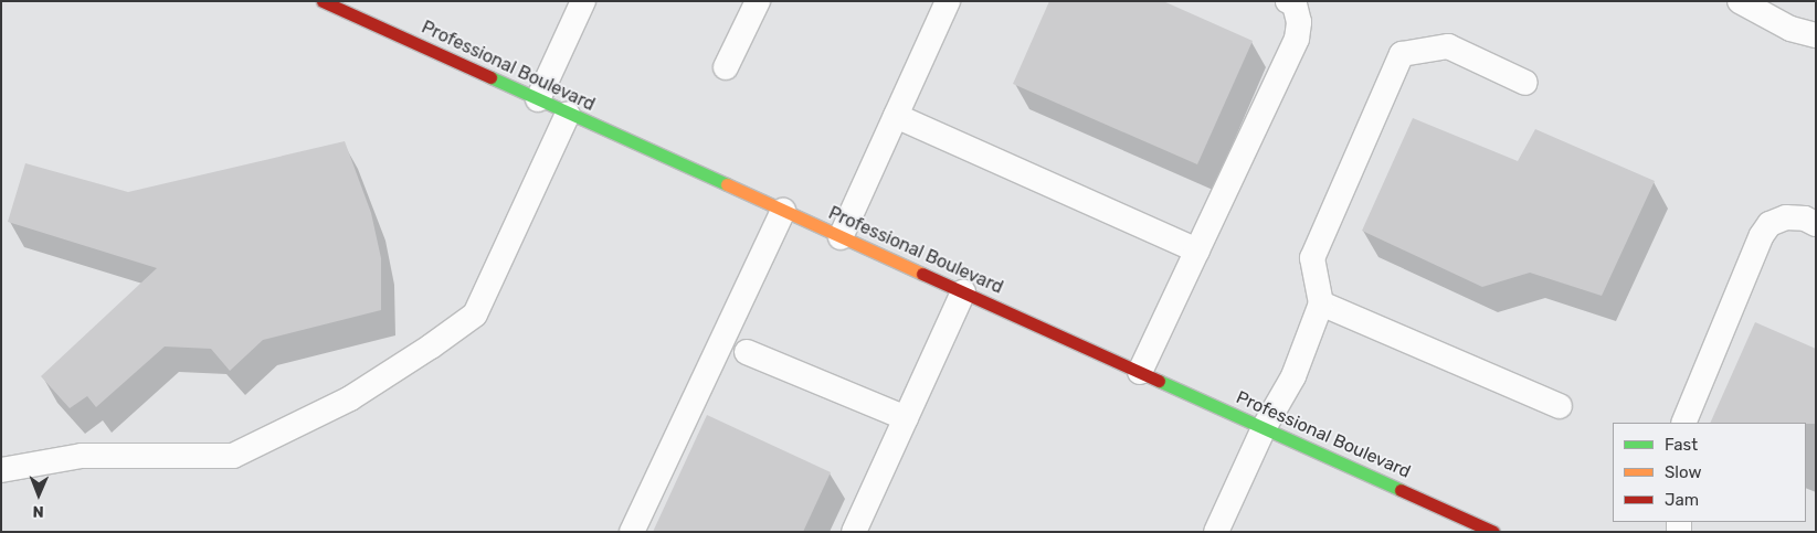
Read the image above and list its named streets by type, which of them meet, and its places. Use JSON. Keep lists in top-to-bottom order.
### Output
{
  "streets": {
    "street": ["Professional Boulevard"]
  },
  "legend": ["Fast", "Slow", "Jam"],
  "north": "bottom"
}
